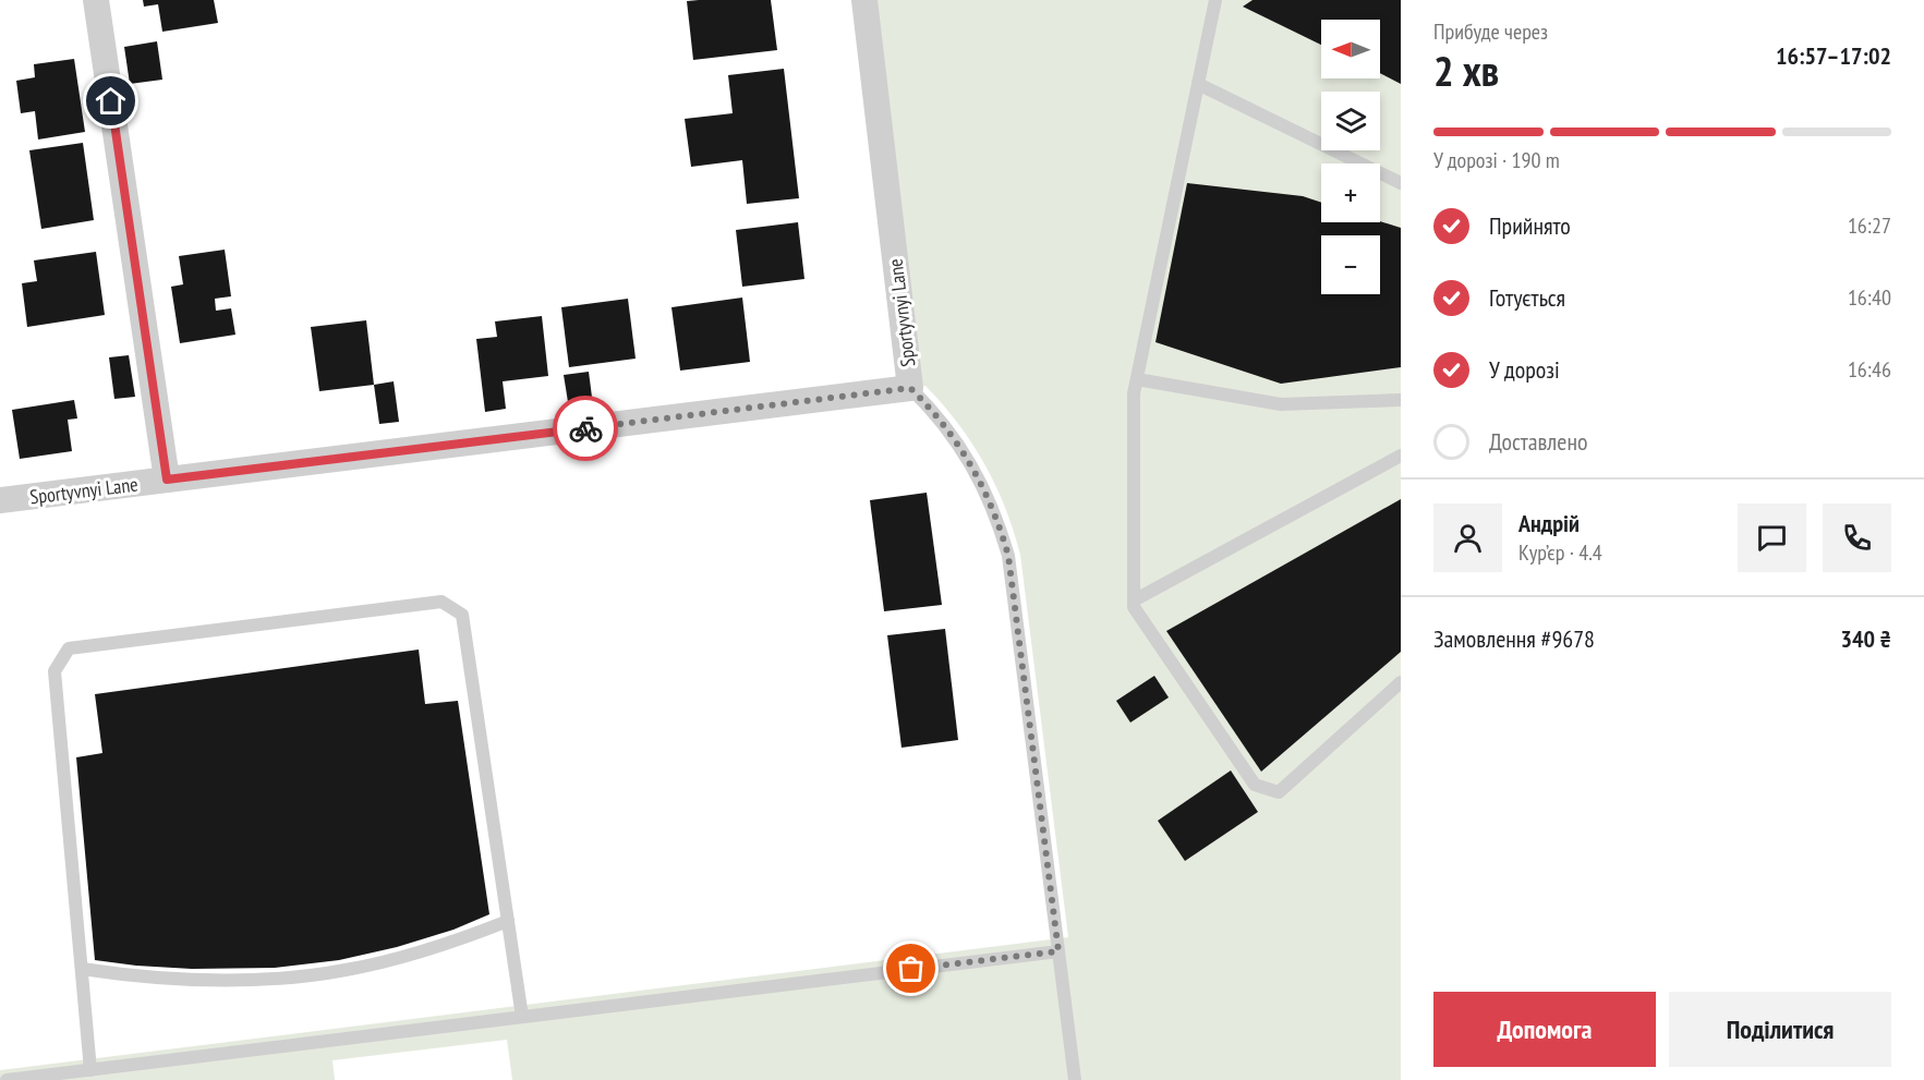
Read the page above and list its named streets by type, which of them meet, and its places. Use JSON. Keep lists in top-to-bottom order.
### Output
{
  "streets": {
    "street": ["Sportyvnyi Lane"]
  },
  "north": "left",
  "page": {
    "heading": ["2 хв", "Прибуде через", "16:57–17:02"],
    "panel": [
      "Андрій",
      "Кур’єр · 4.4",
      "Замовлення #9678",
      "340 ₴"
    ],
    "map_buttons": ["+", "−"],
    "bar": "У дорозі · 190 m",
    "list": [
      ["Прийнято", "16:27"],
      ["Готується", "16:40"],
      ["У дорозі", "16:46"],
      "Доставлено"
    ],
    "buttons": ["Допомога", "Поділитися"]
  }
}
